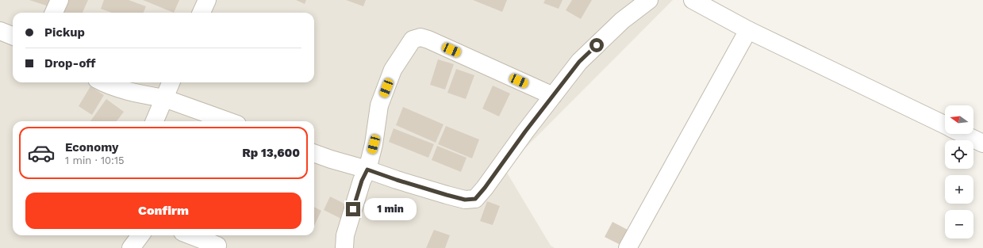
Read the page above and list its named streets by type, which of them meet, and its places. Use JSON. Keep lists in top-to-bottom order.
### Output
{
  "north": "left",
  "page": {
    "banner": ["Pickup", "Drop-off"],
    "map_buttons": ["+", "−"],
    "list": [
      {
        "name": "Economy",
        "note": "1 min · 10:15",
        "value": "Rp 13,600"
      }
    ],
    "buttons": "Confirm",
    "bubble": "1 min"
  }
}
